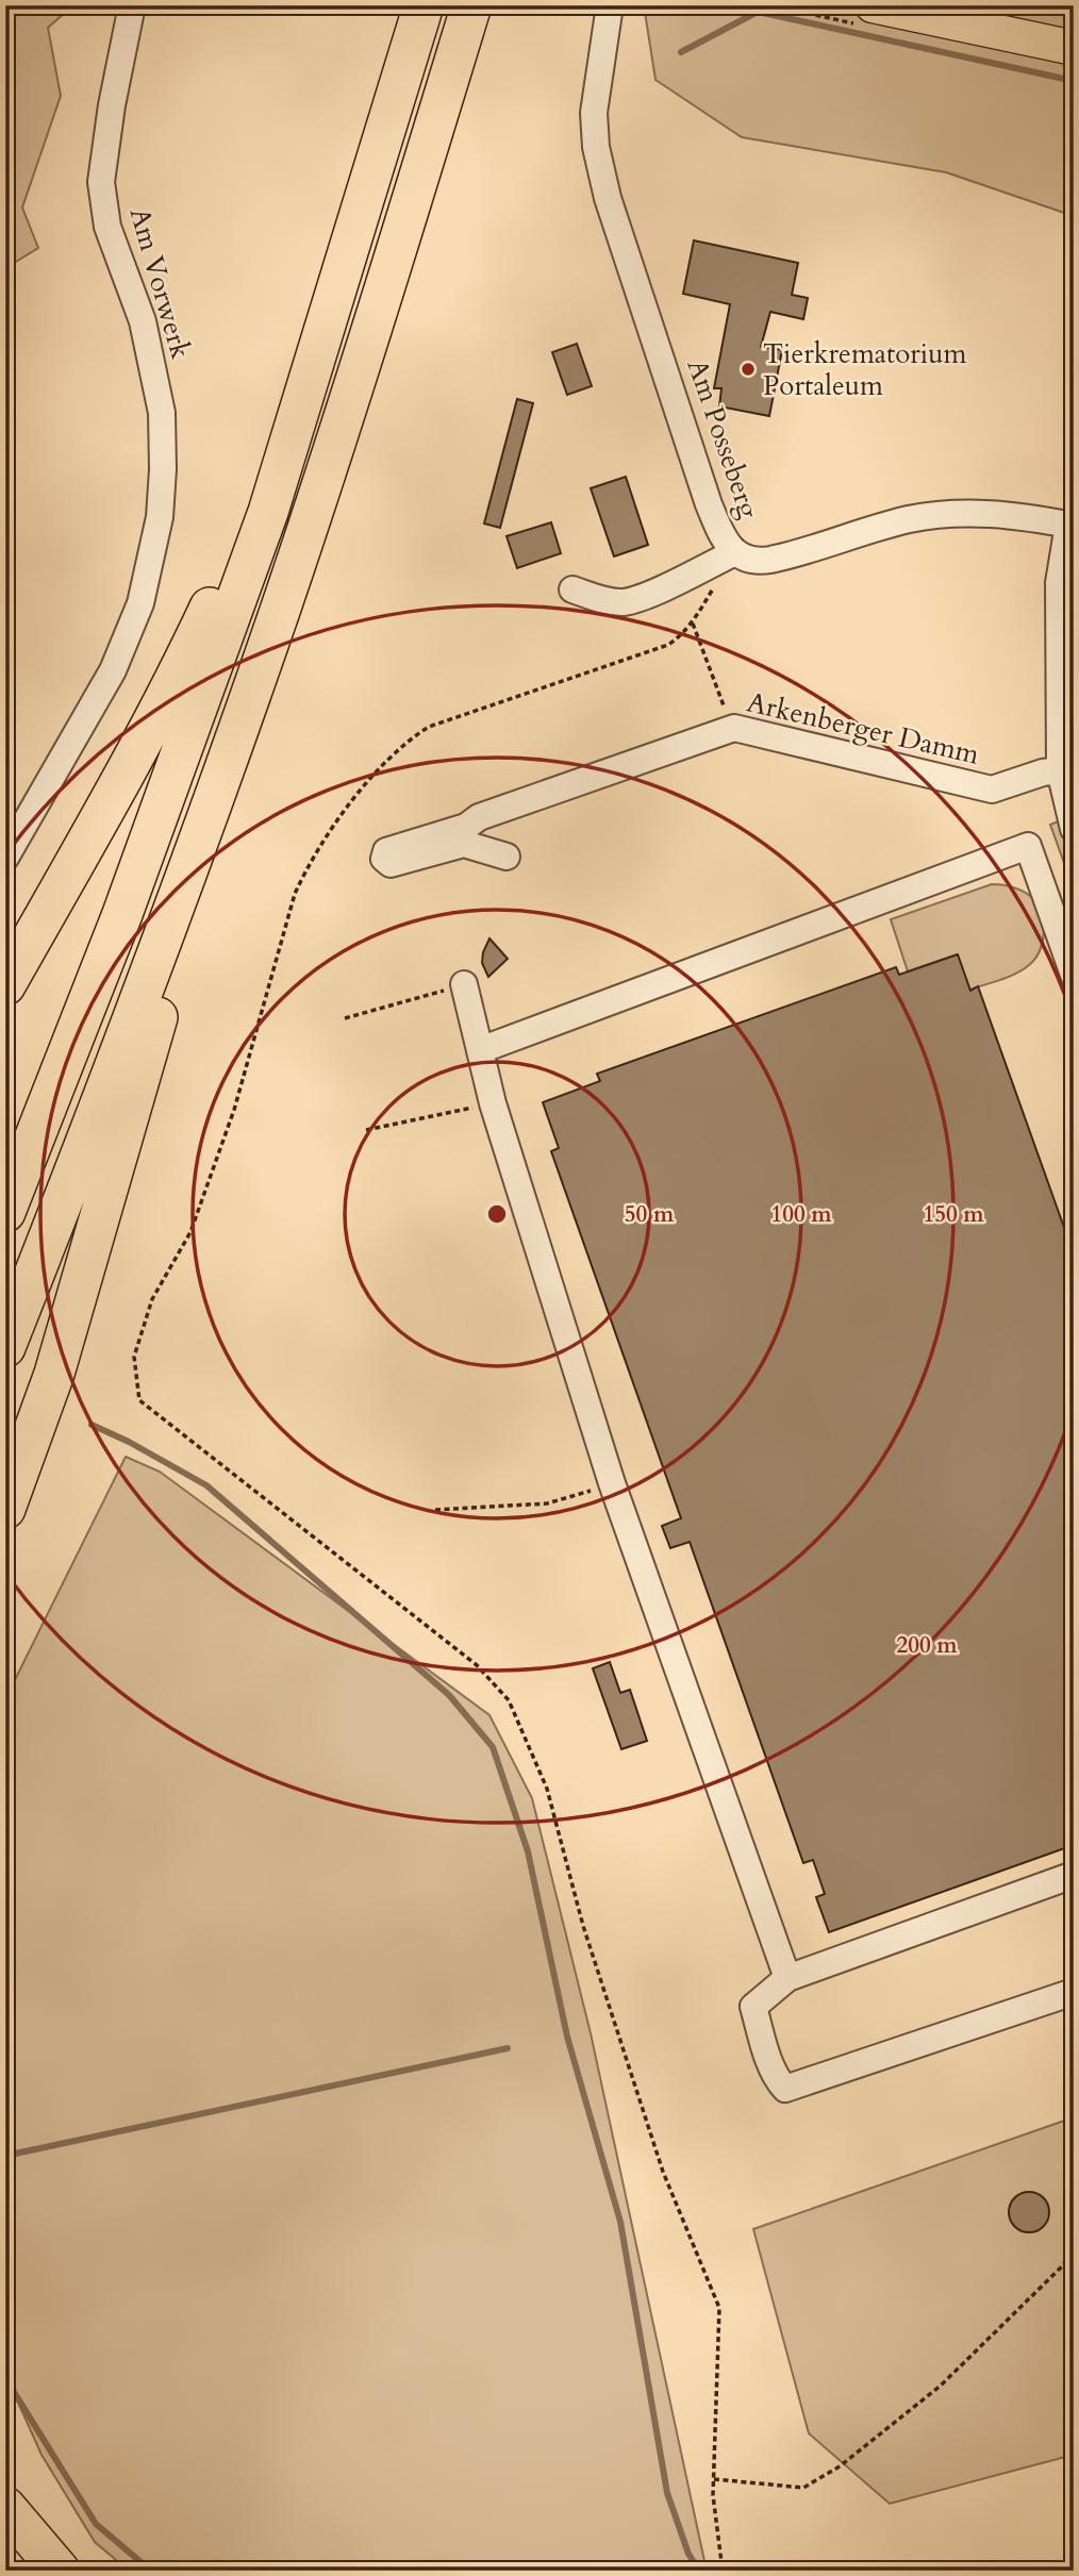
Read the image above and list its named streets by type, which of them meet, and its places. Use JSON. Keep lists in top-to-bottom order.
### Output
{
  "streets": {
    "street": ["Am Vorwerk", "Am Posseberg", "Arkenberger Damm"]
  },
  "places": ["Tierkrematorium Portaleum"],
  "rings": [
    "50 m",
    "100 m",
    "150 m",
    "200 m"
  ]
}
